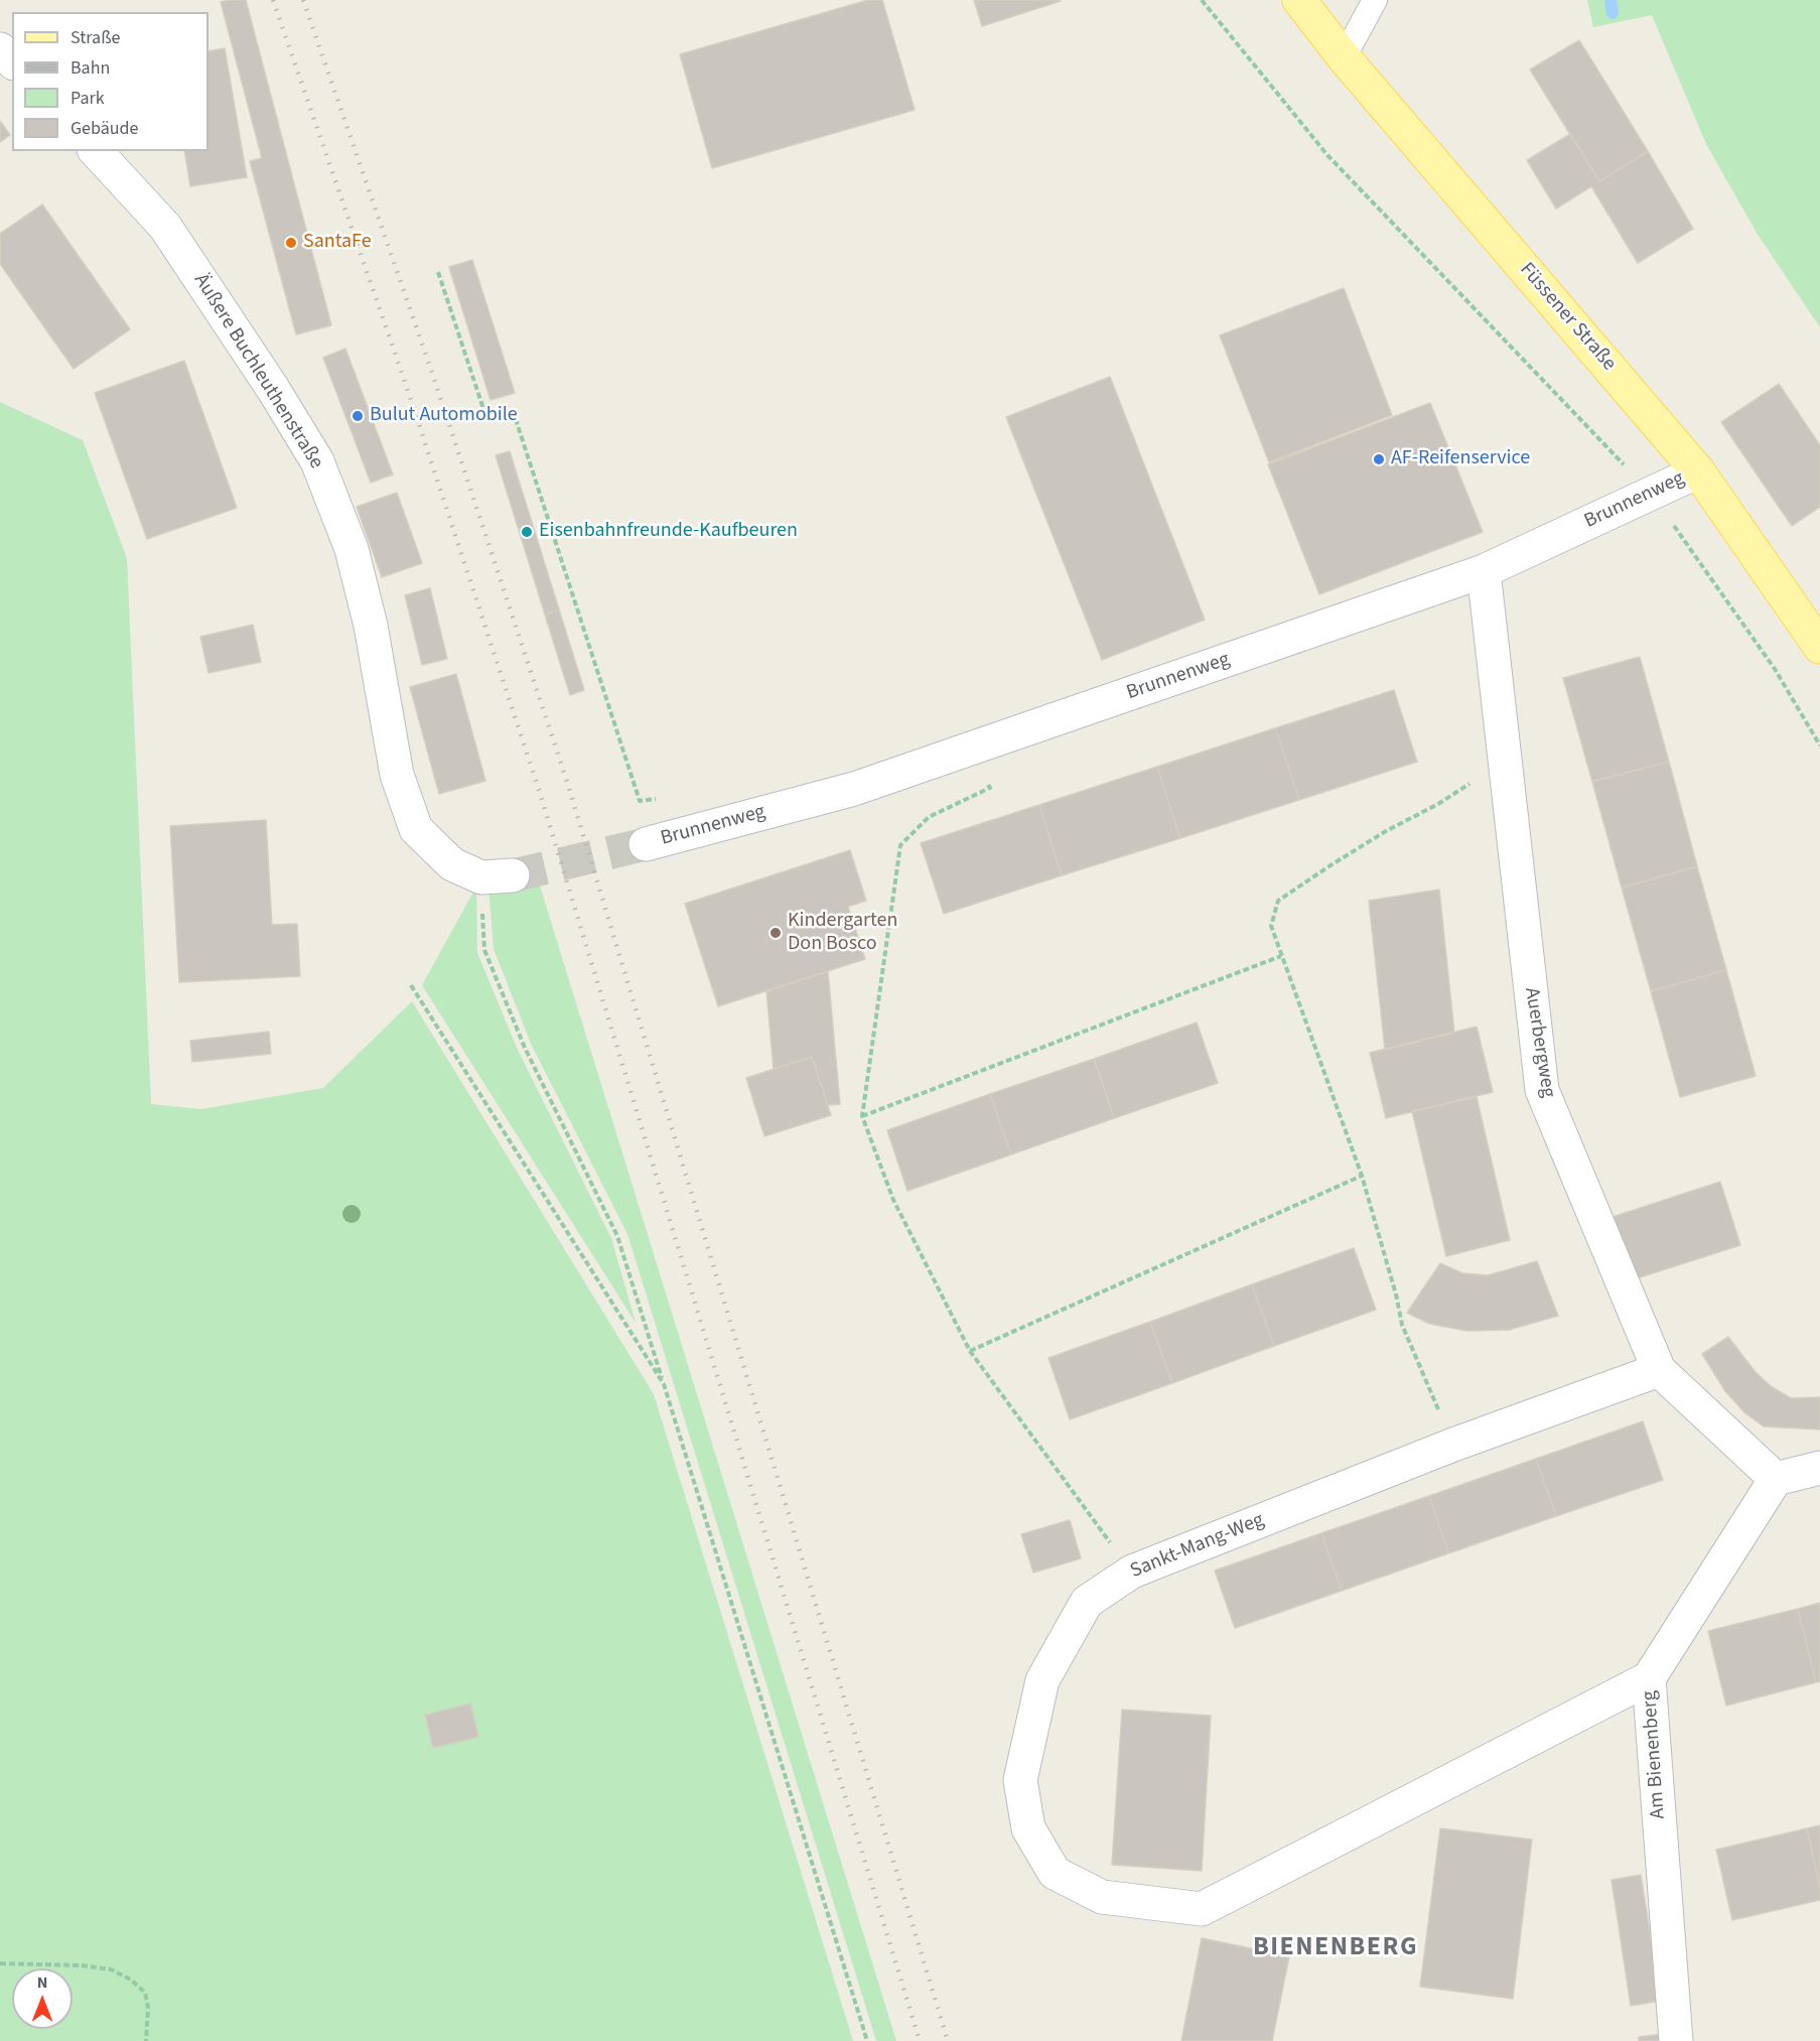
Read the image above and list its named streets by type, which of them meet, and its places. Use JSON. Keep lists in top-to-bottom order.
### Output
{
  "streets": {
    "main road": ["Füssener Straße"],
    "street": [
      "Äußere Buchleuthenstraße",
      "Brunnenweg",
      "Auerbergweg",
      "Sankt-Mang-Weg",
      "Am Bienenberg"
    ]
  },
  "crossings": [
    ["Füssener Straße", "Brunnenweg"],
    ["Brunnenweg", "Auerbergweg"],
    ["Auerbergweg", "Sankt-Mang-Weg"],
    ["Auerbergweg", "Am Bienenberg"],
    ["Sankt-Mang-Weg", "Am Bienenberg"]
  ],
  "districts": ["BIENENBERG"],
  "places": [
    "SantaFe",
    "Bulut Automobile",
    "AF-Reifenservice",
    "Eisenbahnfreunde-Kaufbeuren",
    "Kindergarten Don Bosco"
  ],
  "legend": [
    "Straße",
    "Bahn",
    "Park",
    "Gebäude"
  ],
  "north": "top"
}
